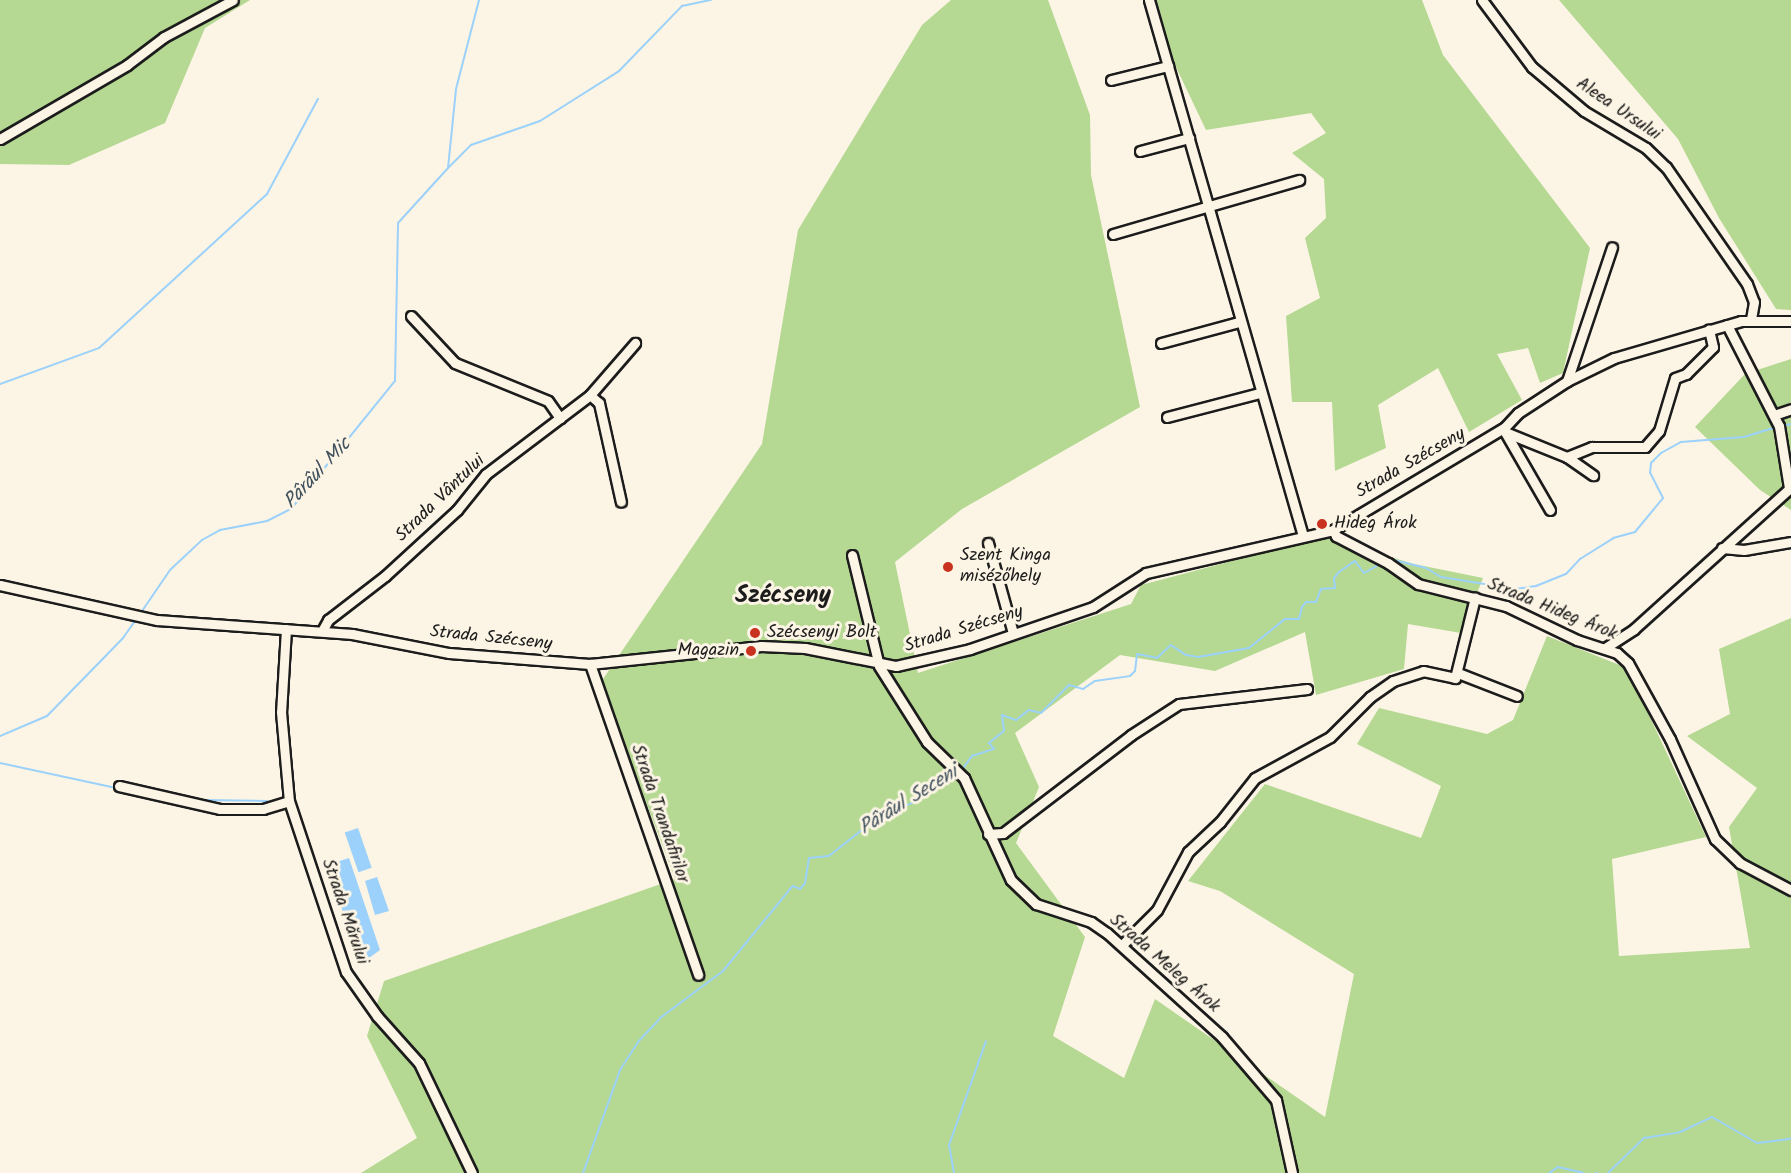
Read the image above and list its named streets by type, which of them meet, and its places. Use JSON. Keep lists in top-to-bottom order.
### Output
{
  "streets": {
    "street": [
      "Aleea Ursului",
      "Strada Szécseny",
      "Strada Vântului",
      "Strada Hideg Árok",
      "Strada Trandafirilor",
      "Strada Mărului",
      "Strada Meleg Árok"
    ]
  },
  "crossings": [
    ["Aleea Ursului", "Strada Szécseny"],
    ["Strada Szécseny", "Strada Vântului"],
    ["Strada Szécseny", "Strada Hideg Árok"],
    ["Strada Szécseny", "Strada Trandafirilor"],
    ["Strada Szécseny", "Strada Mărului"],
    ["Strada Szécseny", "Strada Meleg Árok"]
  ],
  "districts": ["Szécseny"],
  "water": ["Pârâul Mic", "Pârâul Seceni"],
  "places": [
    "Hideg Árok",
    "Szent Kinga misézőhely",
    "Szécsenyi Bolt",
    "Magazin"
  ]
}
